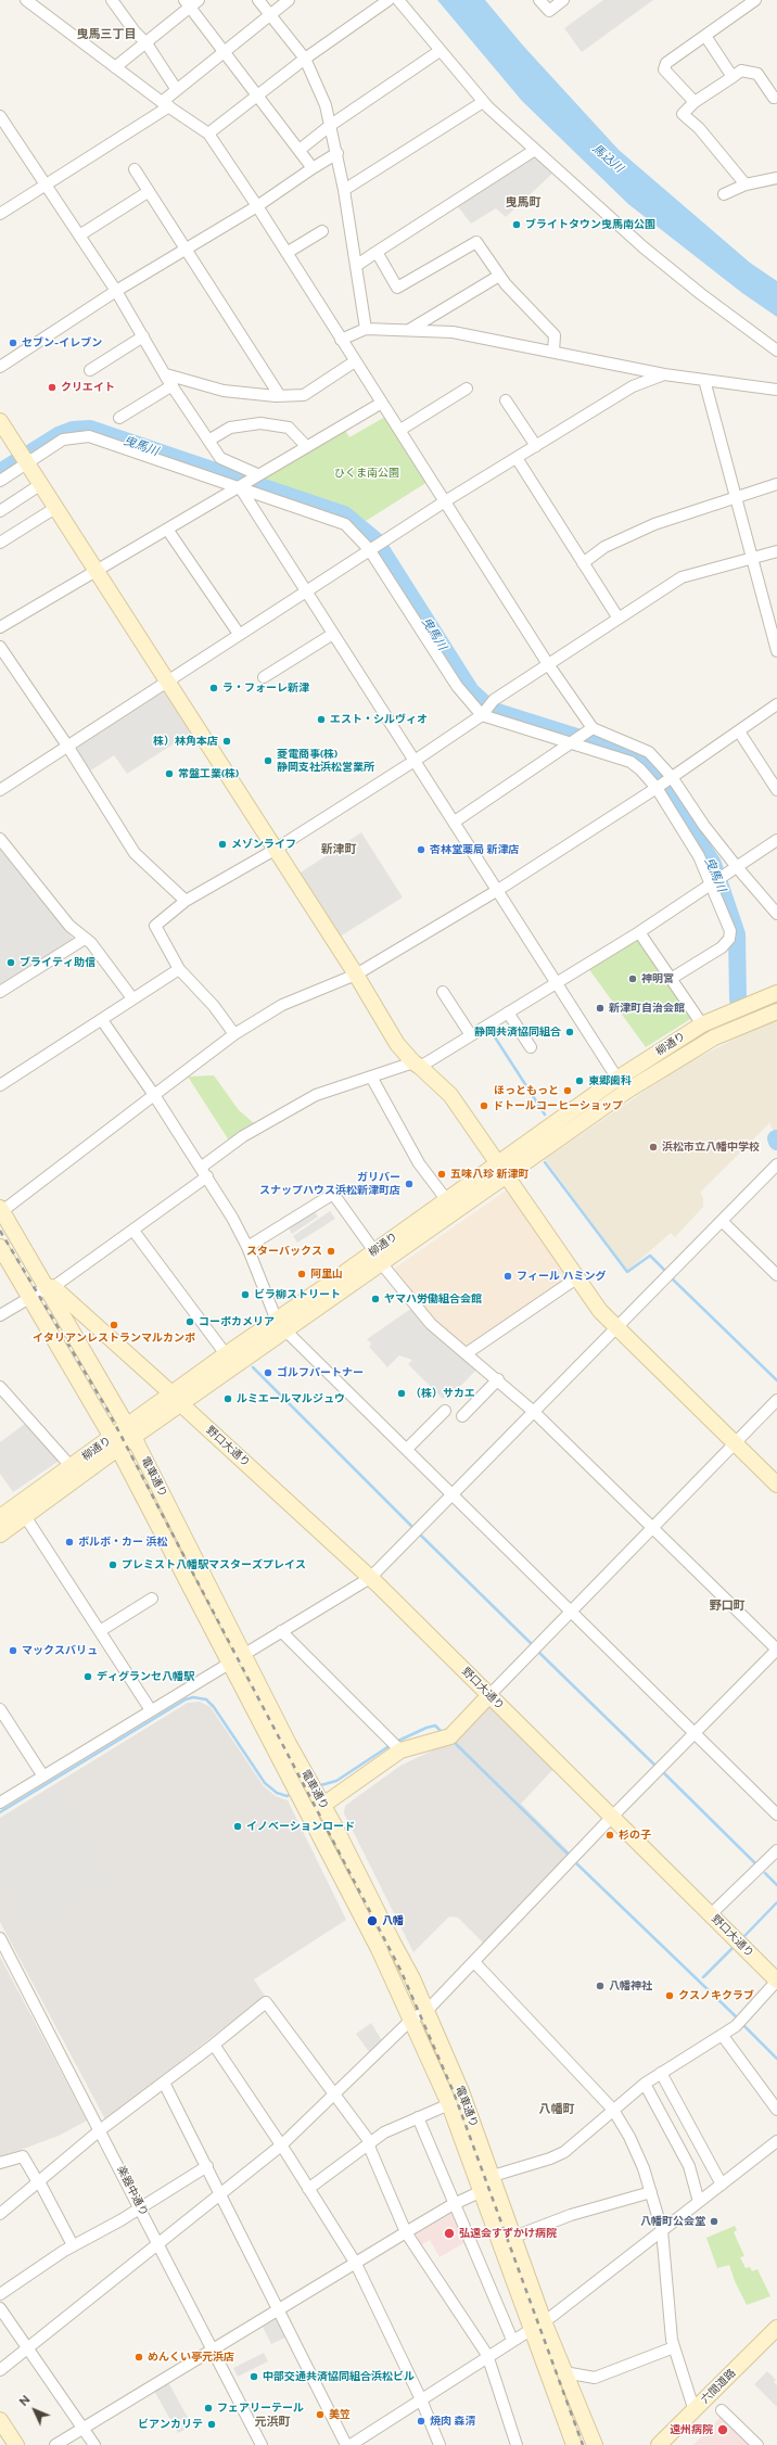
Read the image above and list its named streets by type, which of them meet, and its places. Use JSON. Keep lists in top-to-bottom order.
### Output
{
  "streets": {
    "street": [
      "柳通り",
      "野口大通り",
      "電車通り",
      "楽器中通り",
      "六間道路"
    ]
  },
  "crossings": [
    ["柳通り", "野口大通り"],
    ["柳通り", "電車通り"]
  ],
  "districts": [
    "曳馬三丁目",
    "曳馬町",
    "新津町",
    "野口町",
    "八幡町",
    "元浜町"
  ],
  "water": ["馬込川", "曳馬川"],
  "parks": ["ひくま南公園"],
  "places": [
    "ブライトタウン曳馬南公園",
    "セブン-イレブン",
    "クリエイト",
    "ラ・フォーレ新津",
    "エスト・シルヴィオ",
    "株）林角本店",
    "菱電商事(株) 静岡支社浜松営業所",
    "常盤工業(株)",
    "メゾンライフ",
    "杏林堂薬局 新津店",
    "ブライティ助信",
    "神明宮",
    "新津町自治会館",
    "静岡共済協同組合",
    "東郷歯科",
    "ほっともっと",
    "ドトールコーヒーショップ",
    "浜松市立八幡中学校",
    "五味八珍 新津町",
    "ガリバー スナップハウス浜松新津町店",
    "スターバックス",
    "阿里山",
    "フィール ハミング",
    "ビラ柳ストリート",
    "ヤマハ労働組合会館",
    "コーポカメリア",
    "イタリアンレストランマルカンポ",
    "ゴルフパートナー",
    "（株）サカエ",
    "ルミエールマルジュウ",
    "ボルボ・カー 浜松",
    "プレミスト八幡駅マスターズプレイス",
    "マックスバリュ",
    "ディグランセ八幡駅",
    "イノベーションロード",
    "杉の子",
    "八幡",
    "八幡神社",
    "クスノキクラブ",
    "八幡町公会堂",
    "弘遠会すずかけ病院",
    "めんくい亭元浜店",
    "中部交通共済協同組合浜松ビル",
    "フェアリーテール",
    "美笠",
    "焼肉 森清",
    "ビアンカリテ",
    "遠州病院"
  ],
  "north": "top left"
}
